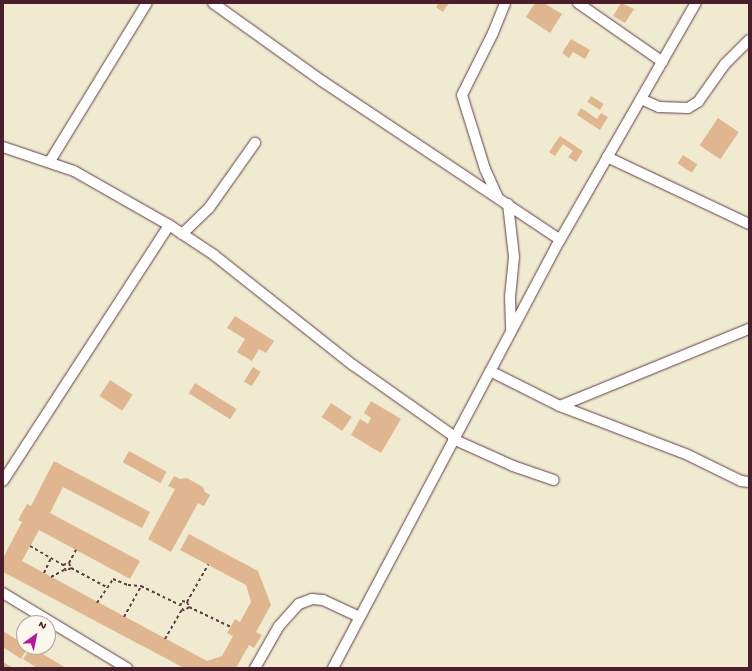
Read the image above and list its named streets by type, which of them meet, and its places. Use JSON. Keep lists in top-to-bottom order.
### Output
{
  "north": "top right"
}
